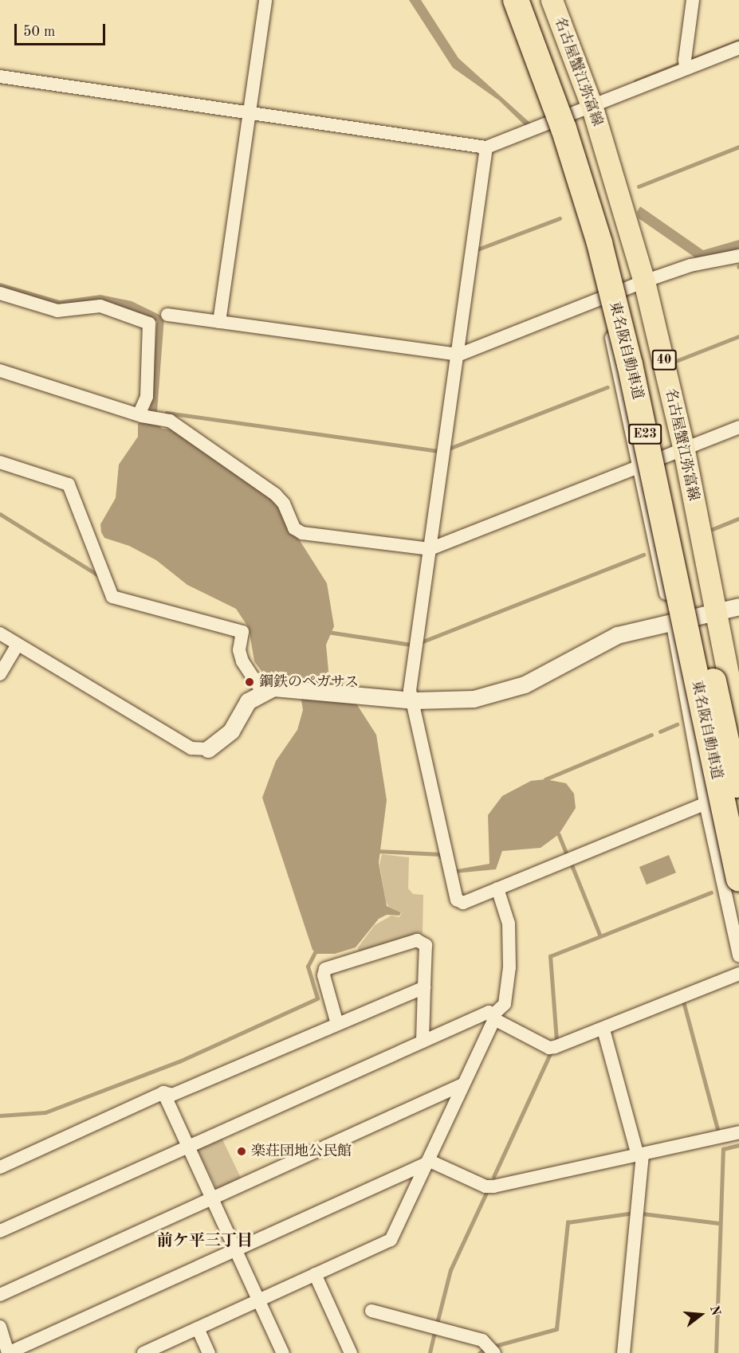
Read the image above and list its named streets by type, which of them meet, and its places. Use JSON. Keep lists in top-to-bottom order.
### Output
{
  "streets": {
    "highway": ["東名阪自動車道", "E23"],
    "main road": ["名古屋蟹江弥富線", "40"]
  },
  "districts": ["前ケ平三丁目"],
  "places": ["鋼鉄のペガサス", "楽荘団地公民館"],
  "scale_bar": "50 m",
  "north": "right"
}
